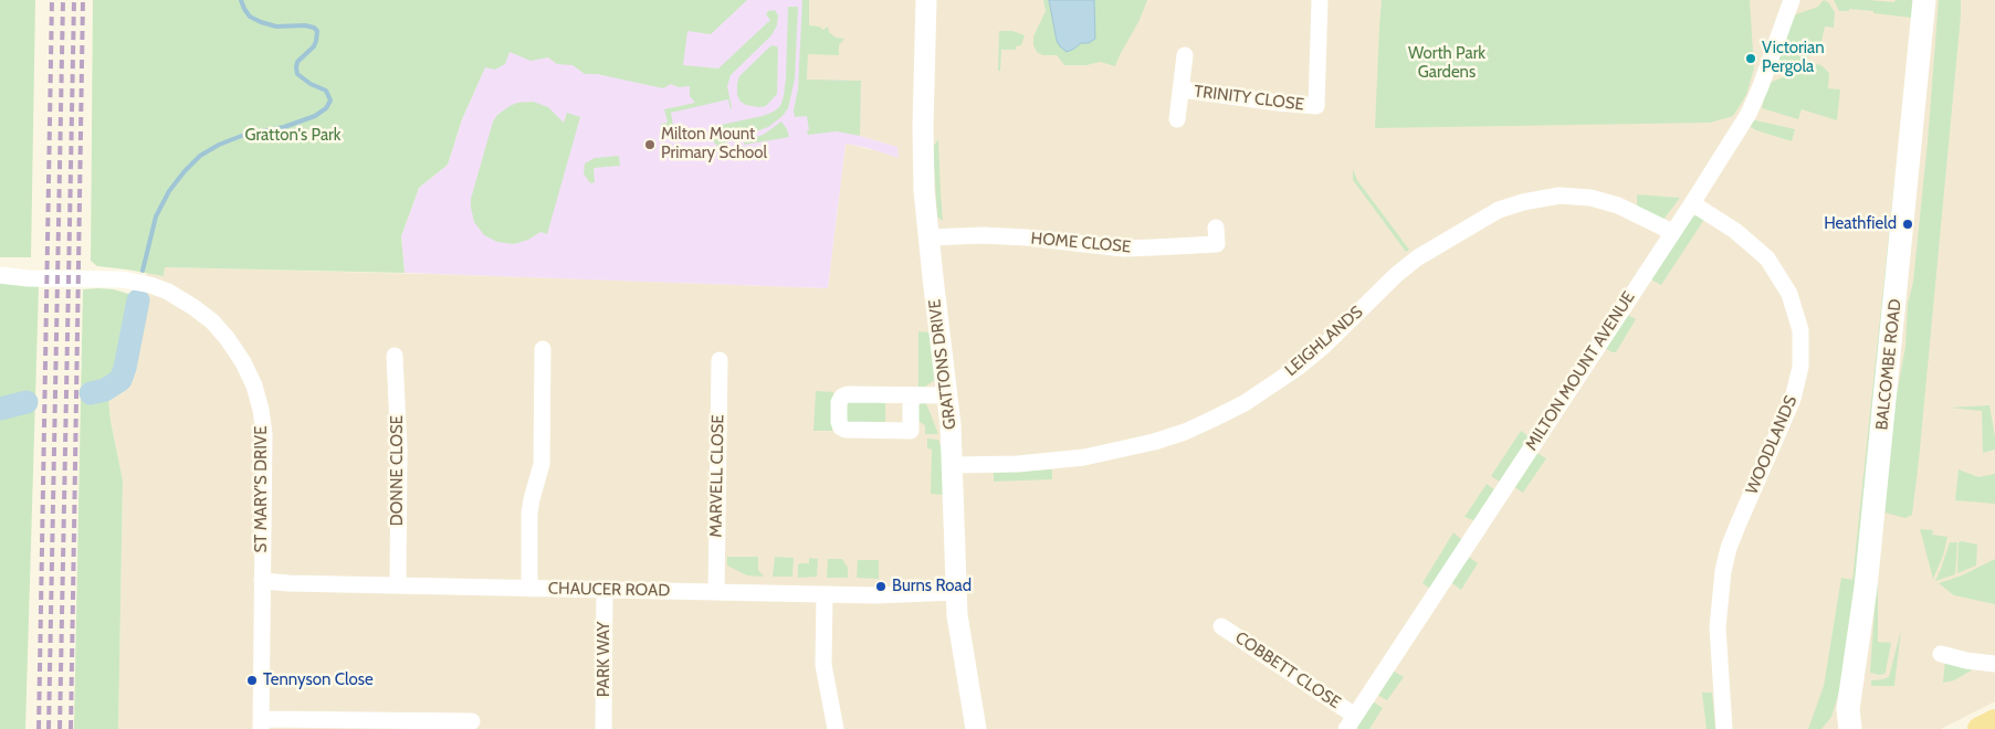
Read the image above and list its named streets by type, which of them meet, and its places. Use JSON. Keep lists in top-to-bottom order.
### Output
{
  "streets": {
    "main road": ["BALCOMBE ROAD"],
    "street": [
      "TRINITY CLOSE",
      "HOME CLOSE",
      "LEIGHLANDS",
      "GRATTONS DRIVE",
      "MILTON MOUNT AVENUE",
      "WOODLANDS",
      "DONNE CLOSE",
      "MARVELL CLOSE",
      "ST MARY'S DRIVE",
      "CHAUCER ROAD",
      "PARK WAY",
      "COBBETT CLOSE"
    ]
  },
  "crossings": [
    ["HOME CLOSE", "GRATTONS DRIVE"],
    ["LEIGHLANDS", "GRATTONS DRIVE"],
    ["LEIGHLANDS", "MILTON MOUNT AVENUE"],
    ["GRATTONS DRIVE", "CHAUCER ROAD"],
    ["MILTON MOUNT AVENUE", "WOODLANDS"],
    ["MILTON MOUNT AVENUE", "COBBETT CLOSE"],
    ["DONNE CLOSE", "CHAUCER ROAD"],
    ["MARVELL CLOSE", "CHAUCER ROAD"],
    ["ST MARY'S DRIVE", "CHAUCER ROAD"],
    ["CHAUCER ROAD", "PARK WAY"]
  ],
  "parks": ["Worth Park Gardens", "Gratton's Park"],
  "places": [
    "Victorian Pergola",
    "Milton Mount Primary School",
    "Heathfield",
    "Burns Road",
    "Tennyson Close"
  ]
}
